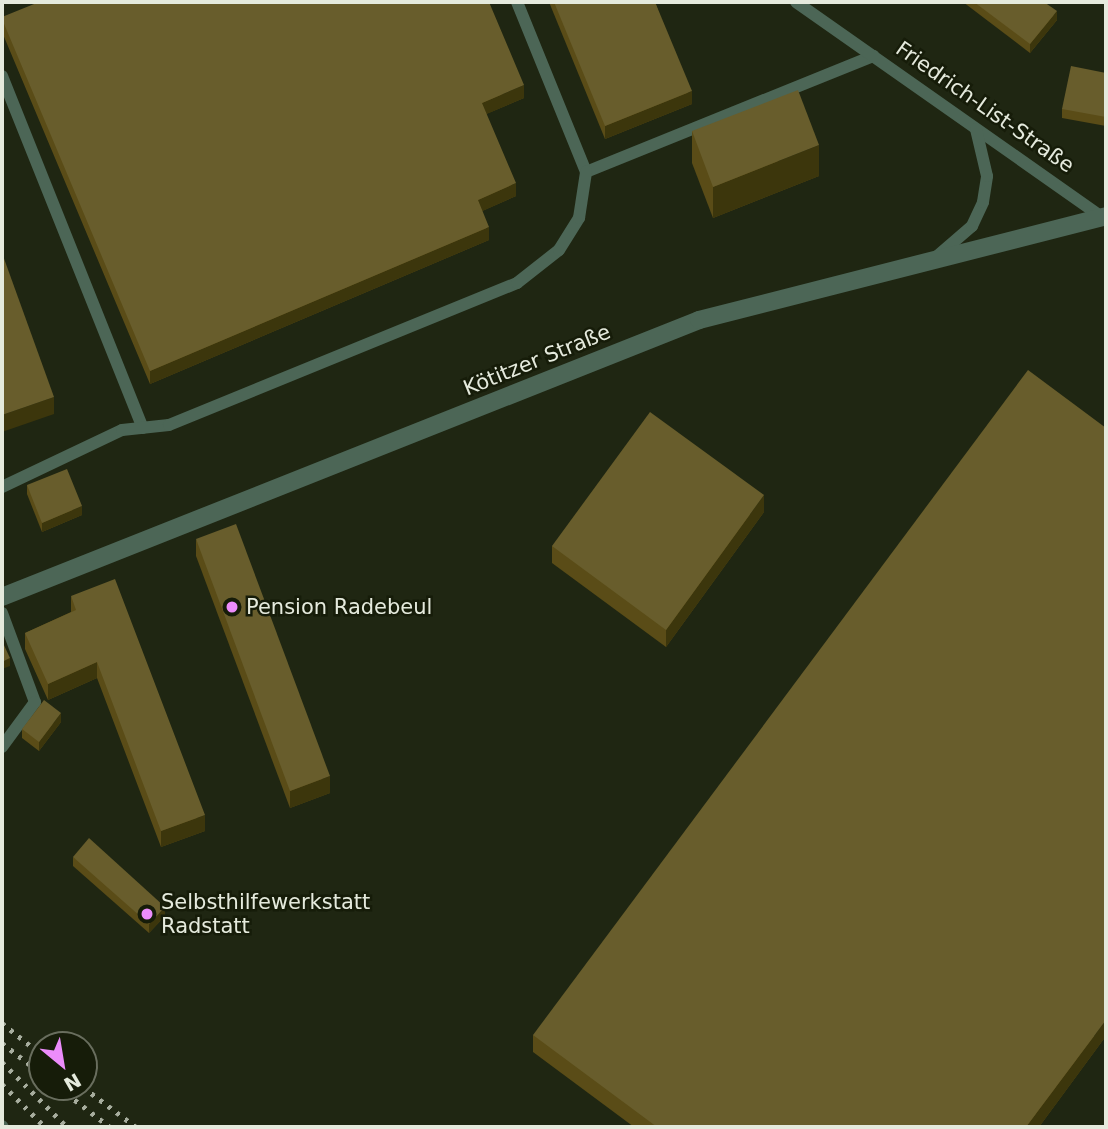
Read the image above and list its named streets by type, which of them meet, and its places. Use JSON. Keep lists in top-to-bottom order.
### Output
{
  "streets": {
    "street": ["Kötitzer Straße"],
    "lane": ["Friedrich-List-Straße"]
  },
  "crossings": [
    ["Friedrich-List-Straße", "Kötitzer Straße"]
  ],
  "places": ["Pension Radebeul", "Selbsthilfewerkstatt Radstatt"],
  "north": "bottom right"
}
